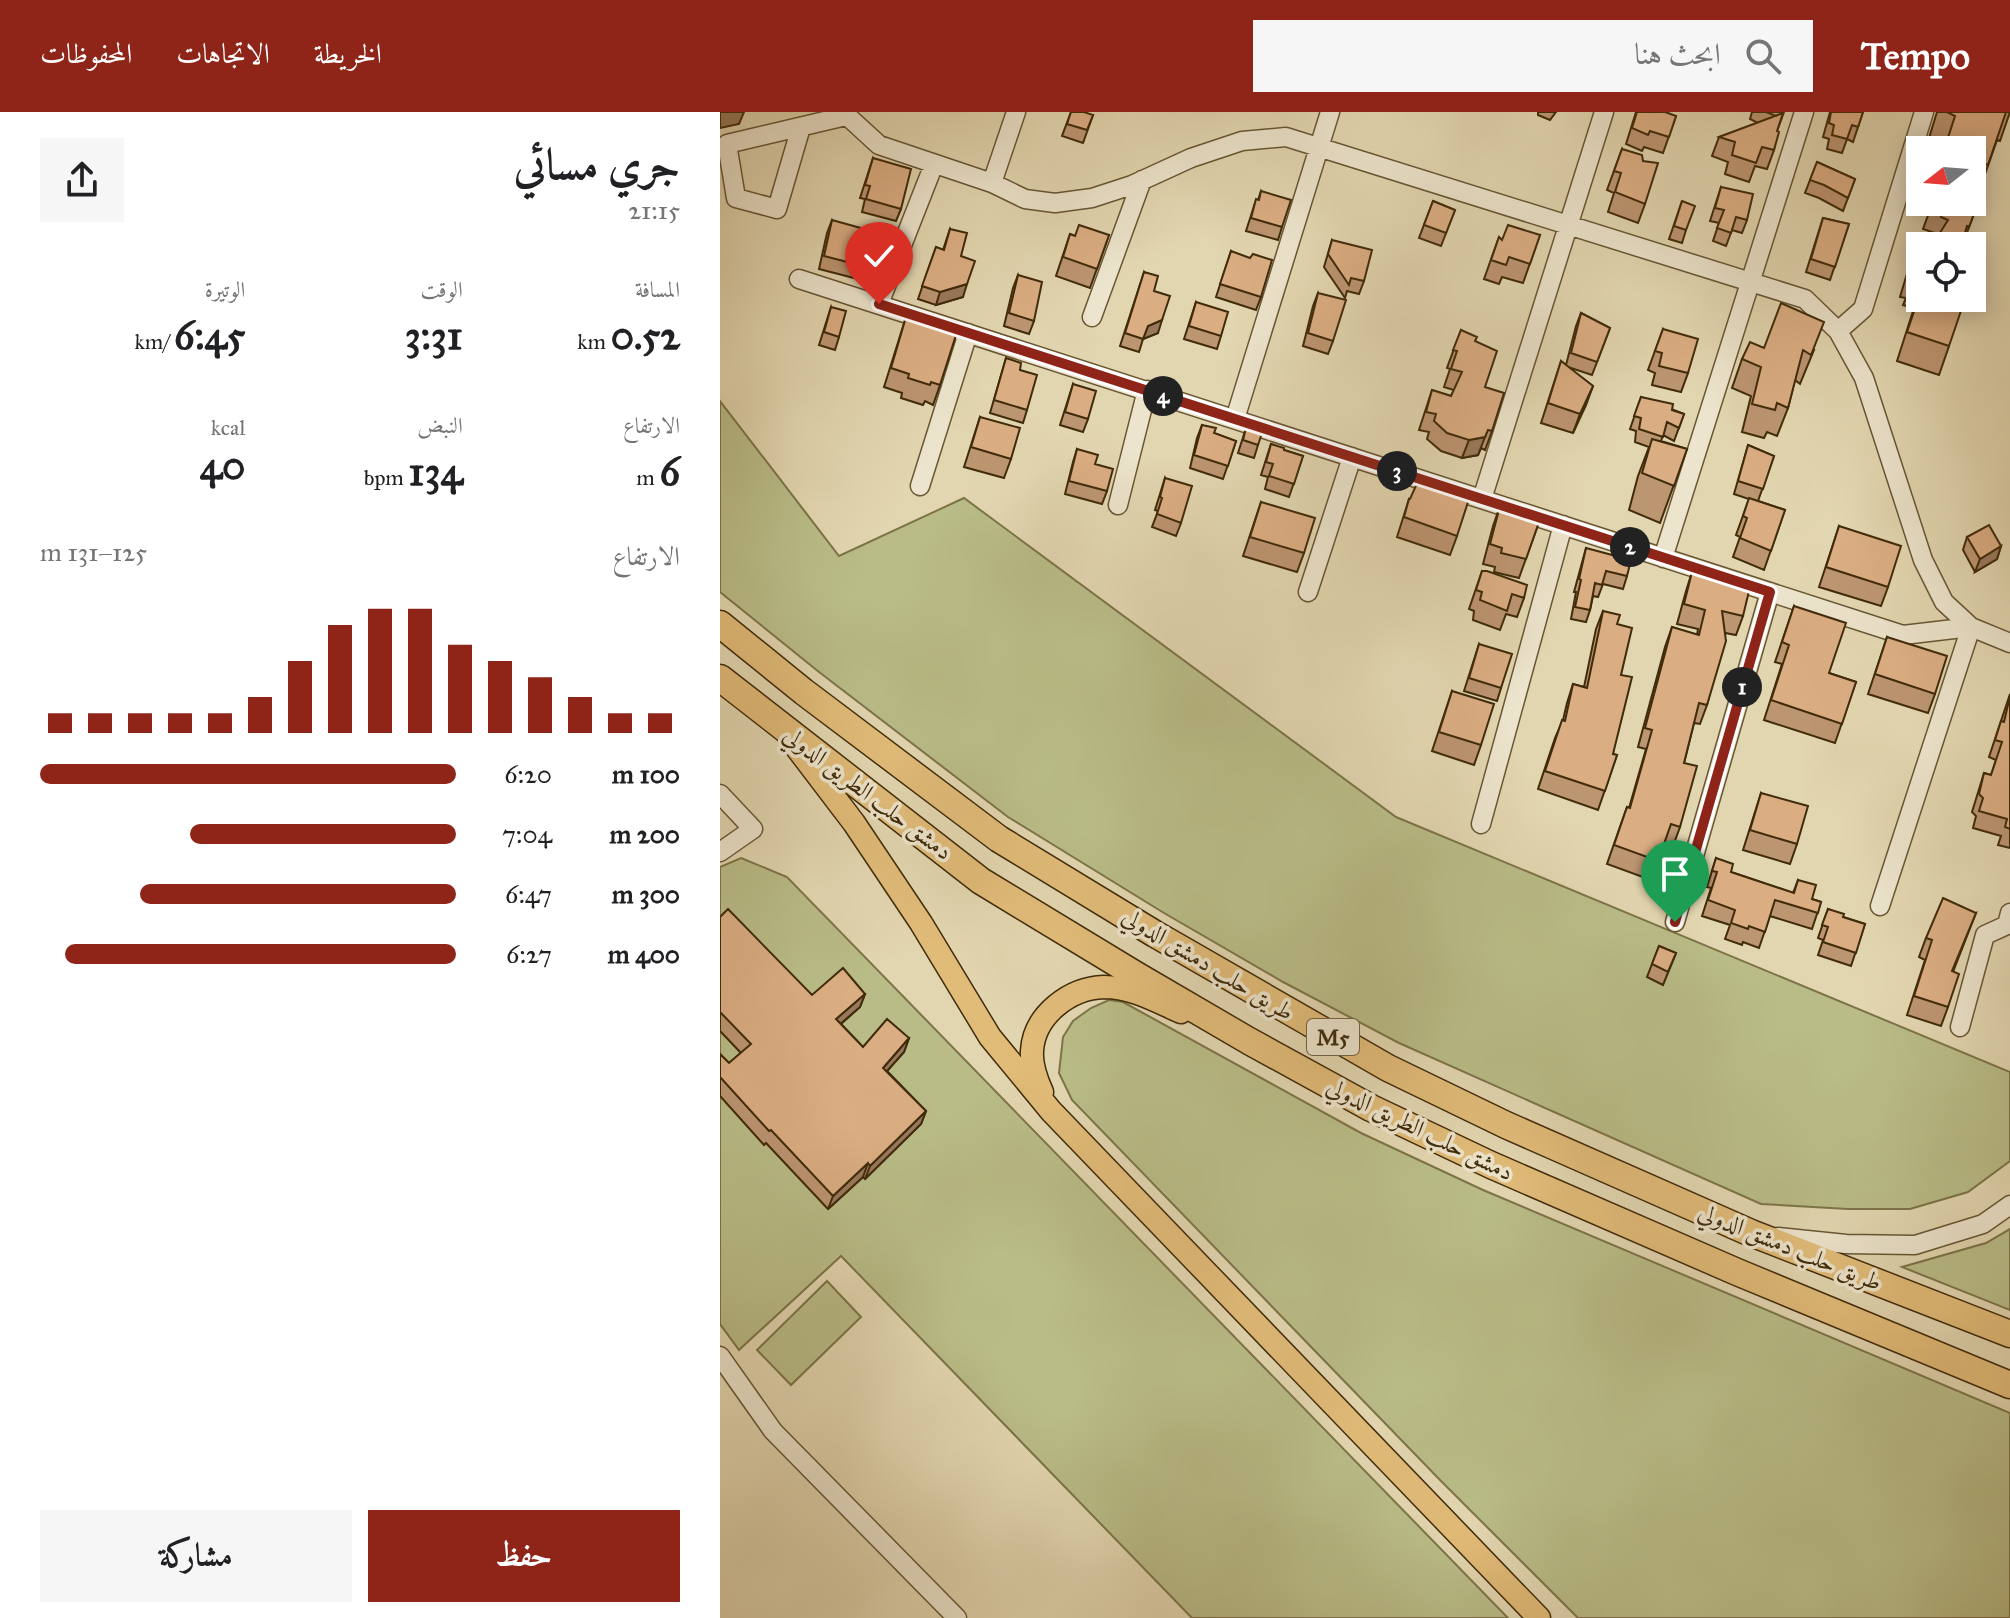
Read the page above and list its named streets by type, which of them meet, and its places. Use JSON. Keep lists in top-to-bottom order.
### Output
{
  "streets": {
    "highway": ["دمشق حلب الطريق الدولي", "طريق حلب دمشق الدولي", "M5"]
  },
  "north": "left",
  "page": {
    "header": "Tempo",
    "search": "ابحث هنا",
    "nav": ["الخريطة", "الاتجاهات", "المحفوظات"],
    "heading": ["جري مسائي", "21:15"],
    "stats": [
      ["المسافة", "0.52 km"],
      ["الوقت", "3:31"],
      ["الوتيرة", "6:45 /km"],
      ["الارتفاع", "6 m"],
      ["النبض", "134 bpm"],
      ["kcal", "40"]
    ],
    "pins": [
      "4",
      "3",
      "2",
      "1"
    ],
    "chart": ["الارتفاع", "125–131 m"],
    "list": [
      {
        "name": "100 m",
        "note": "6:20"
      },
      {
        "name": "200 m",
        "note": "7:04"
      },
      {
        "name": "300 m",
        "note": "6:47"
      },
      {
        "name": "400 m",
        "note": "6:27"
      }
    ],
    "buttons": ["حفظ", "مشاركة"]
  }
}
